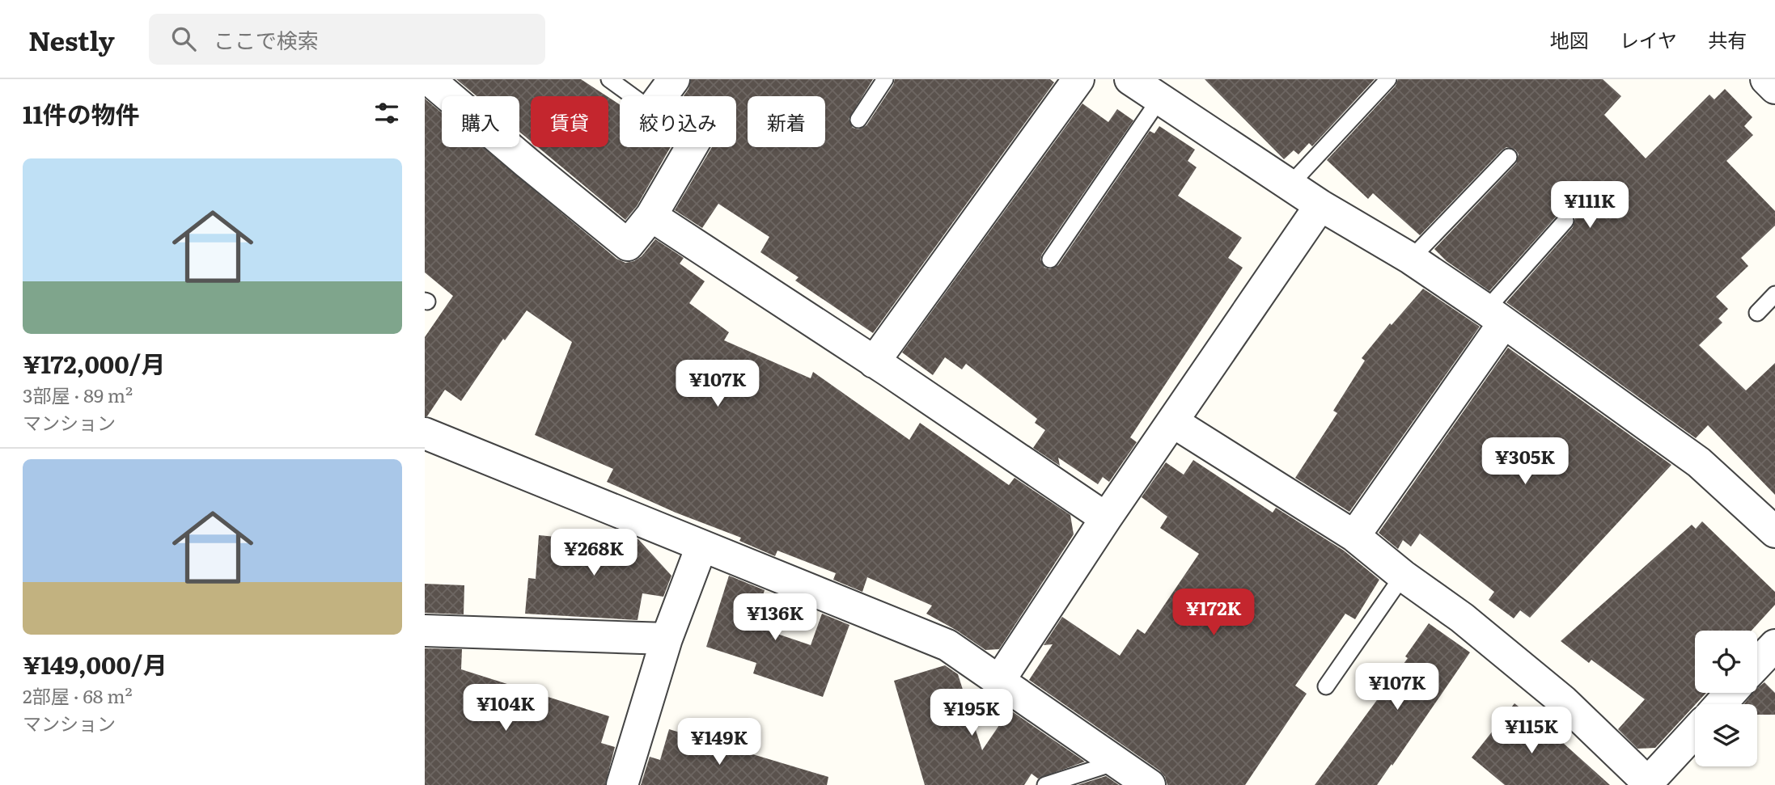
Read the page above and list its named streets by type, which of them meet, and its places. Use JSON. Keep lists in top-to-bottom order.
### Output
{
  "page": {
    "header": "Nestly",
    "search": "ここで検索",
    "nav": ["地図", "レイヤ", "共有"],
    "heading": "11件の物件",
    "chip": [
      "購入",
      "賃貸",
      "絞り込み",
      "新着"
    ],
    "list": [
      {
        "name": "¥172,000/月",
        "note": "3部屋 · 89 m² · マンション"
      },
      {
        "name": "¥149,000/月",
        "note": "2部屋 · 68 m² · マンション"
      }
    ],
    "price": [
      "¥111K",
      "¥107K",
      "¥305K",
      "¥268K",
      "¥172K",
      "¥136K",
      "¥107K",
      "¥104K",
      "¥195K",
      "¥115K",
      "¥149K"
    ]
  }
}
